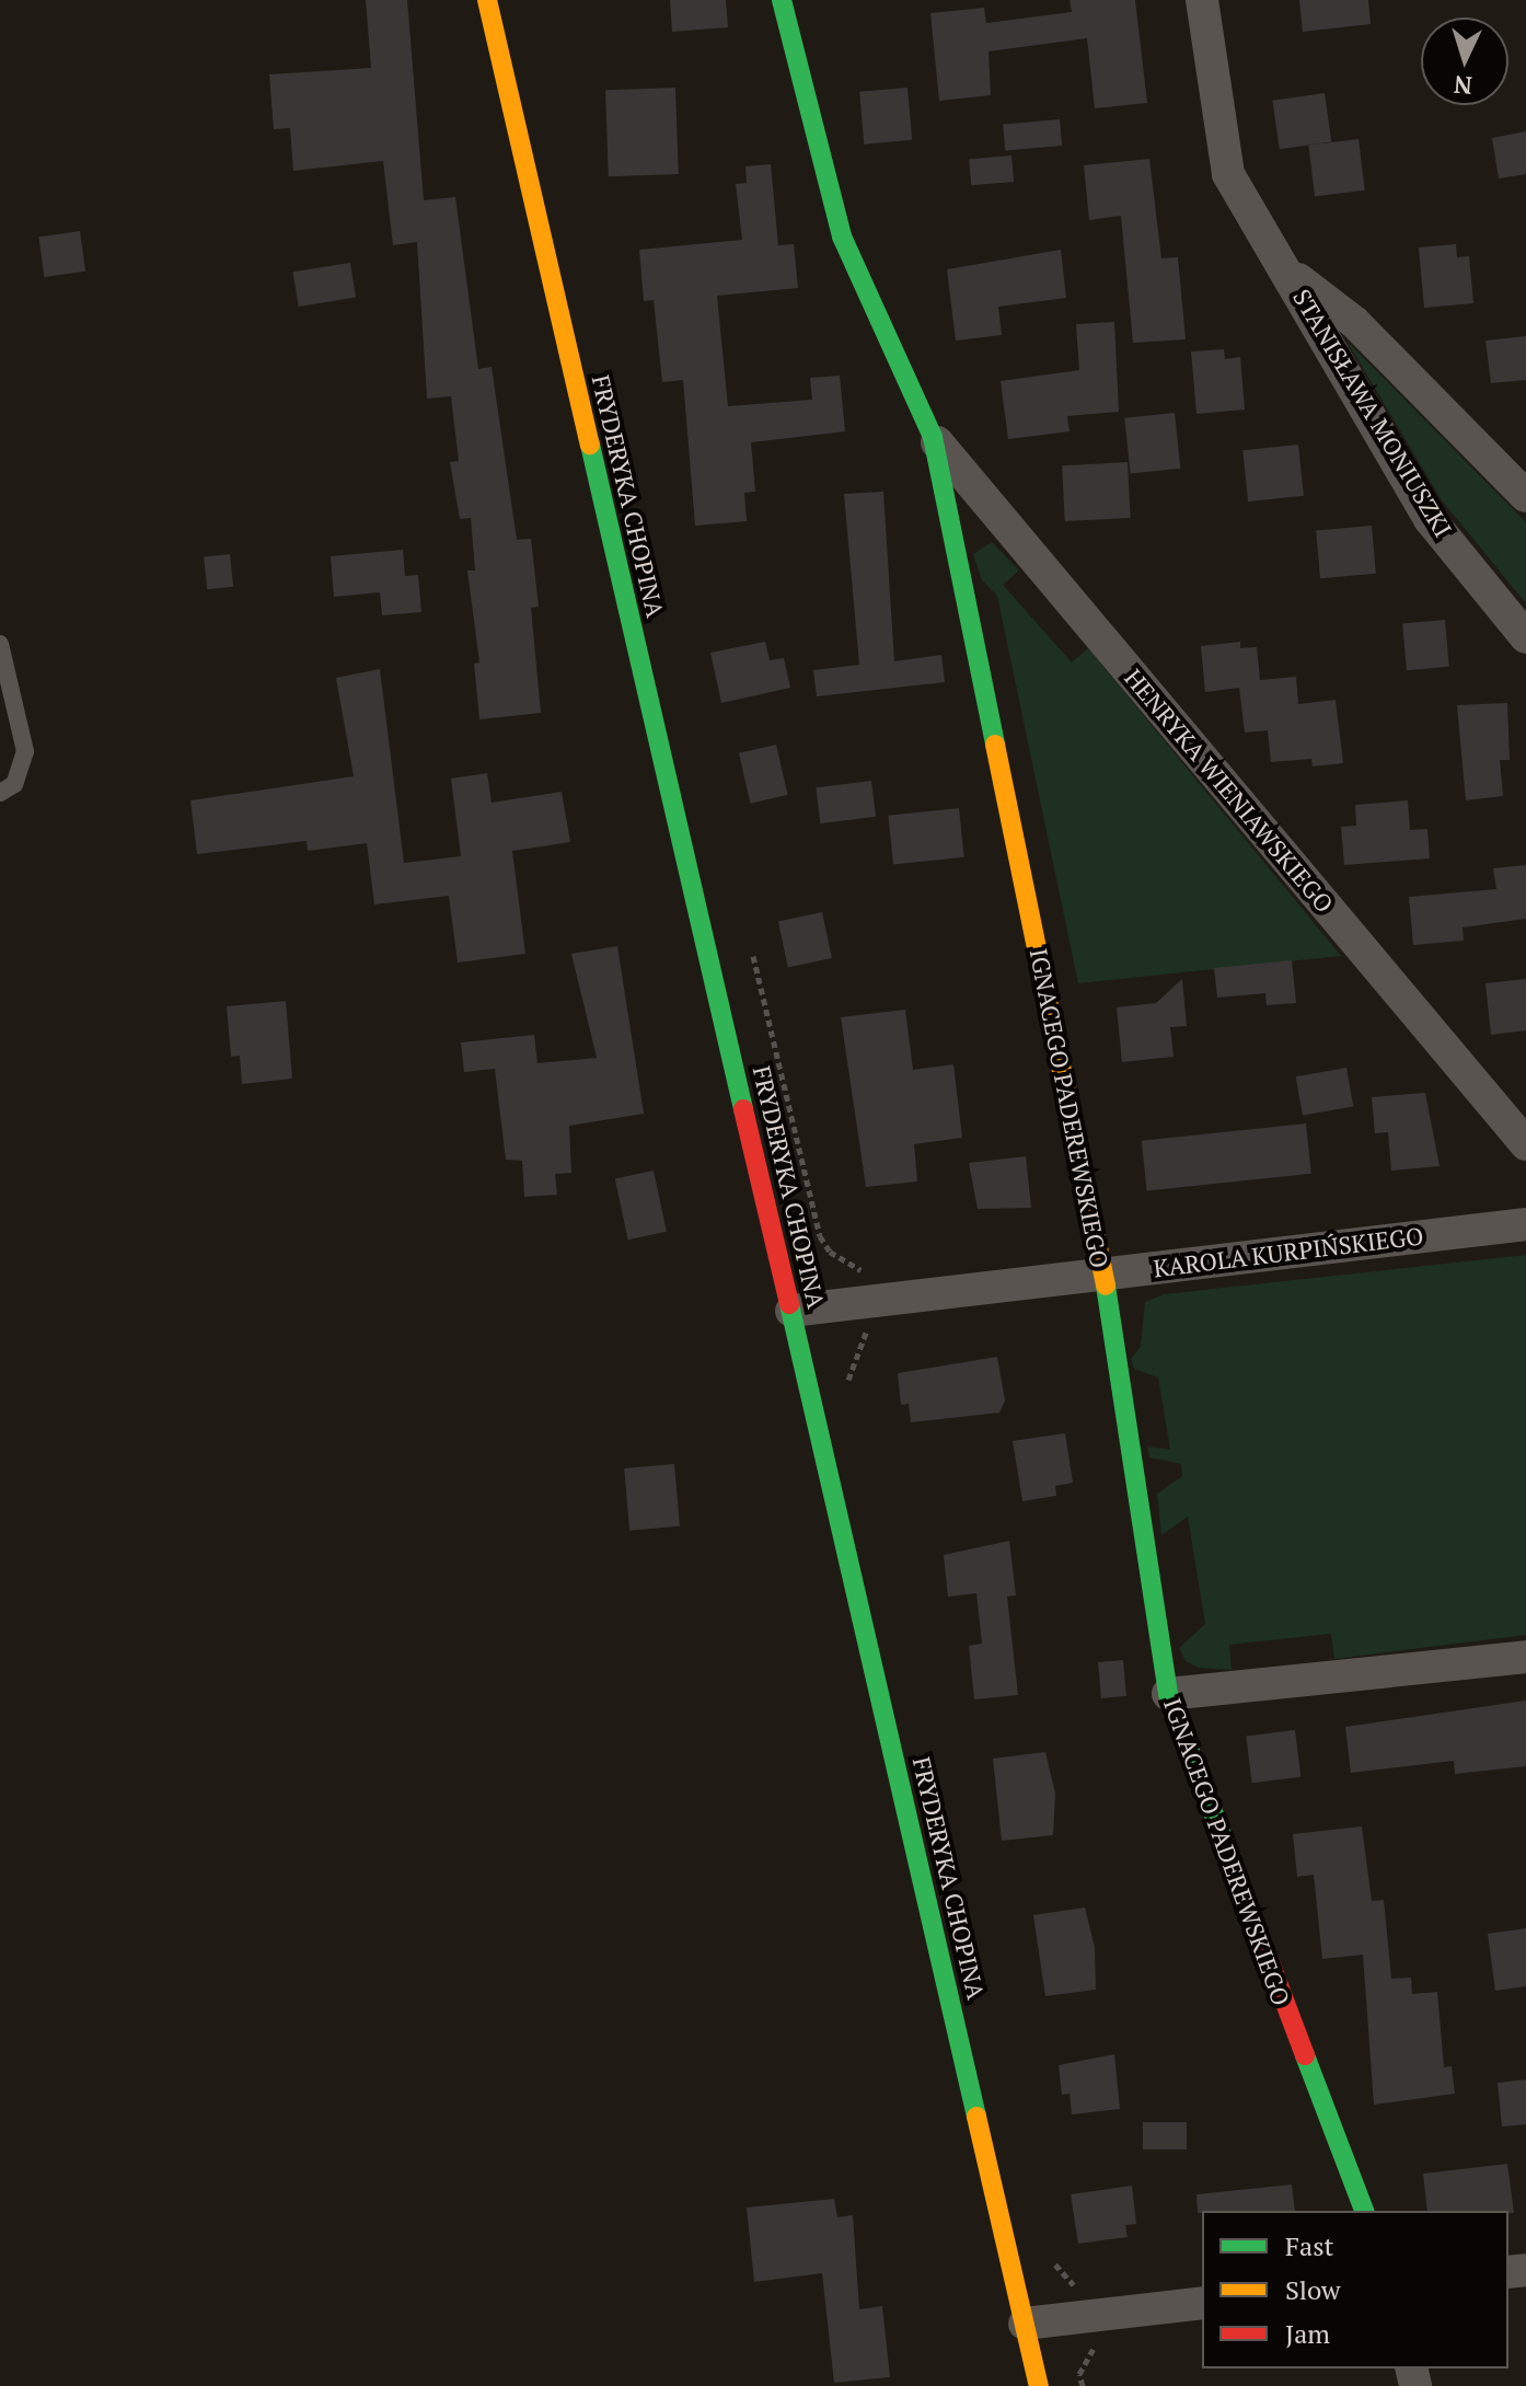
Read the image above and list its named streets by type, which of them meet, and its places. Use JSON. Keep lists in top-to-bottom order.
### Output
{
  "streets": {
    "street": [
      "STANISŁAWA MONIUSZKI",
      "FRYDERYKA CHOPINA",
      "HENRYKA WIENIAWSKIEGO",
      "IGNACEGO PADEREWSKIEGO",
      "KAROLA KURPIŃSKIEGO"
    ]
  },
  "crossings": [
    ["FRYDERYKA CHOPINA", "KAROLA KURPIŃSKIEGO"],
    ["HENRYKA WIENIAWSKIEGO", "IGNACEGO PADEREWSKIEGO"],
    ["IGNACEGO PADEREWSKIEGO", "KAROLA KURPIŃSKIEGO"]
  ],
  "legend": ["Fast", "Slow", "Jam"],
  "north": "bottom"
}
